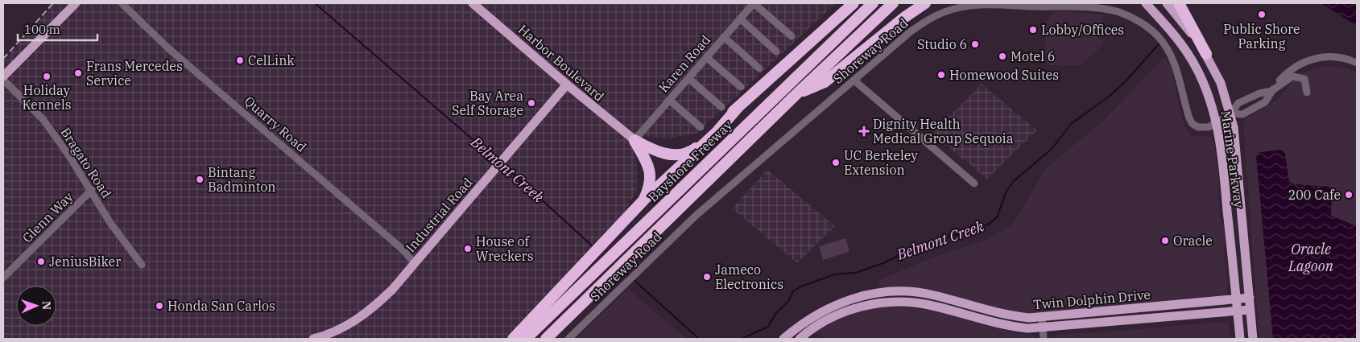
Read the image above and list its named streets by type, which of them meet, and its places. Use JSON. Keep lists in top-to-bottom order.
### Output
{
  "streets": {
    "highway": ["Bayshore Freeway"],
    "main road": [
      "Harbor Boulevard",
      "Marine Parkway",
      "Industrial Road",
      "Twin Dolphin Drive"
    ],
    "street": [
      "Shoreway Road",
      "Karen Road",
      "Quarry Road",
      "Bragato Road",
      "Glenn Way"
    ]
  },
  "crossings": [
    ["Shoreway Road", "Marine Parkway"],
    ["Harbor Boulevard", "Karen Road"],
    ["Harbor Boulevard", "Industrial Road"],
    ["Quarry Road", "Industrial Road"],
    ["Marine Parkway", "Twin Dolphin Drive"],
    ["Bragato Road", "Glenn Way"]
  ],
  "water": ["Belmont Creek", "Oracle Lagoon"],
  "places": {
    "other": [
      "Public Shore Parking",
      "Lobby/Offices",
      "Studio 6",
      "Motel 6",
      "CelLink",
      "Frans Mercedes Service",
      "Homewood Suites",
      "Holiday Kennels",
      "Bay Area Self Storage",
      "UC Berkeley Extension",
      "Bintang Badminton",
      "200 Cafe",
      "Oracle",
      "House of Wreckers",
      "JeniusBiker",
      "Jameco Electronics",
      "Honda San Carlos"
    ],
    "health": ["Dignity Health Medical Group Sequoia"]
  },
  "scale_bar": "100 m",
  "north": "right"
}
